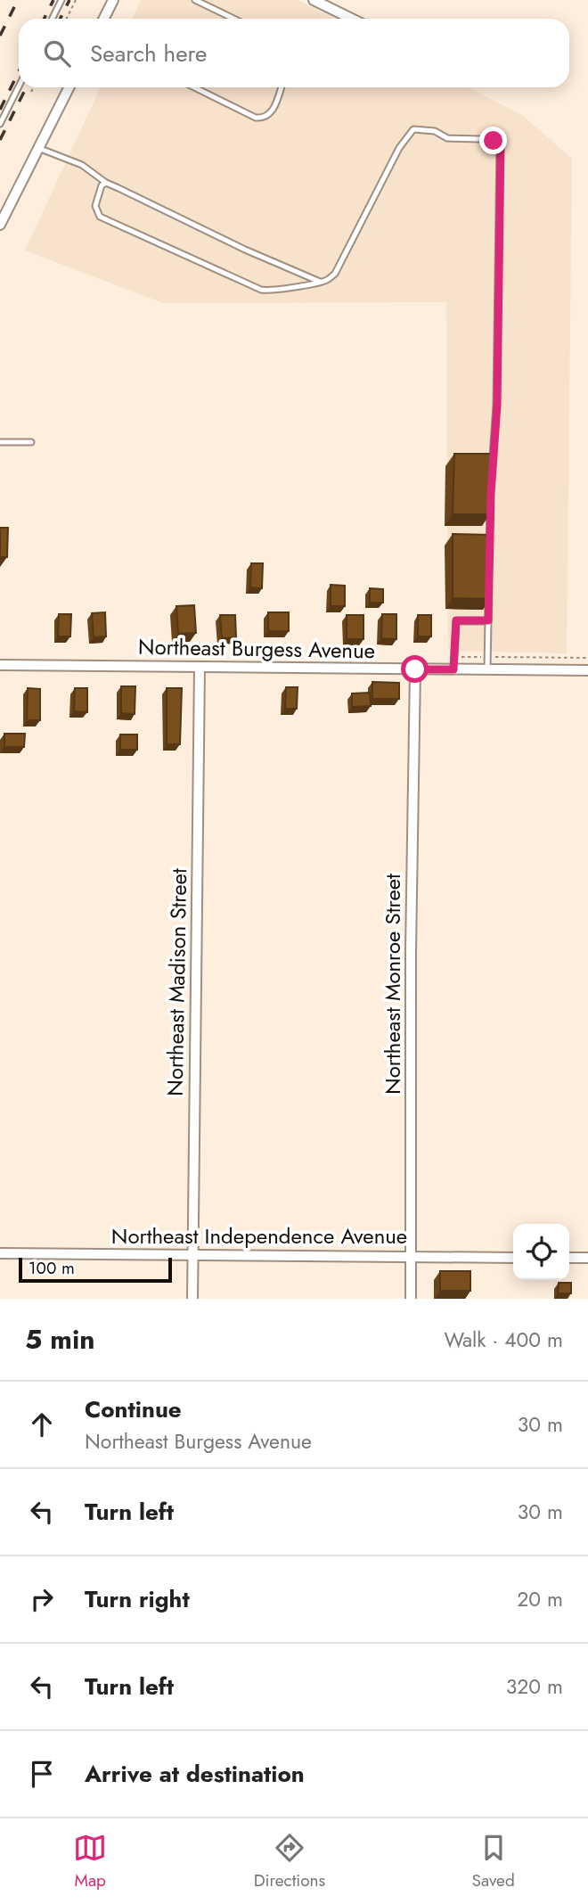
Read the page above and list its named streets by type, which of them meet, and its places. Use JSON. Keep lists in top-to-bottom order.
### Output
{
  "streets": {
    "street": [
      "Northeast Burgess Avenue",
      "Northeast Madison Street",
      "Northeast Monroe Street",
      "Northeast Independence Avenue"
    ]
  },
  "crossings": [
    ["Northeast Burgess Avenue", "Northeast Madison Street"],
    ["Northeast Burgess Avenue", "Northeast Monroe Street"],
    ["Northeast Madison Street", "Northeast Independence Avenue"],
    ["Northeast Monroe Street", "Northeast Independence Avenue"]
  ],
  "scale_bar": "100 m",
  "page": {
    "search": "Search here",
    "scale": "100 m",
    "heading": ["5 min", "Walk · 400 m"],
    "list": [
      ["Continue", "Northeast Burgess Avenue", "30 m"],
      ["Turn left", "30 m"],
      ["Turn right", "20 m"],
      ["Turn left", "320 m"],
      "Arrive at destination"
    ],
    "nav": ["Map", "Directions", "Saved"]
  }
}
